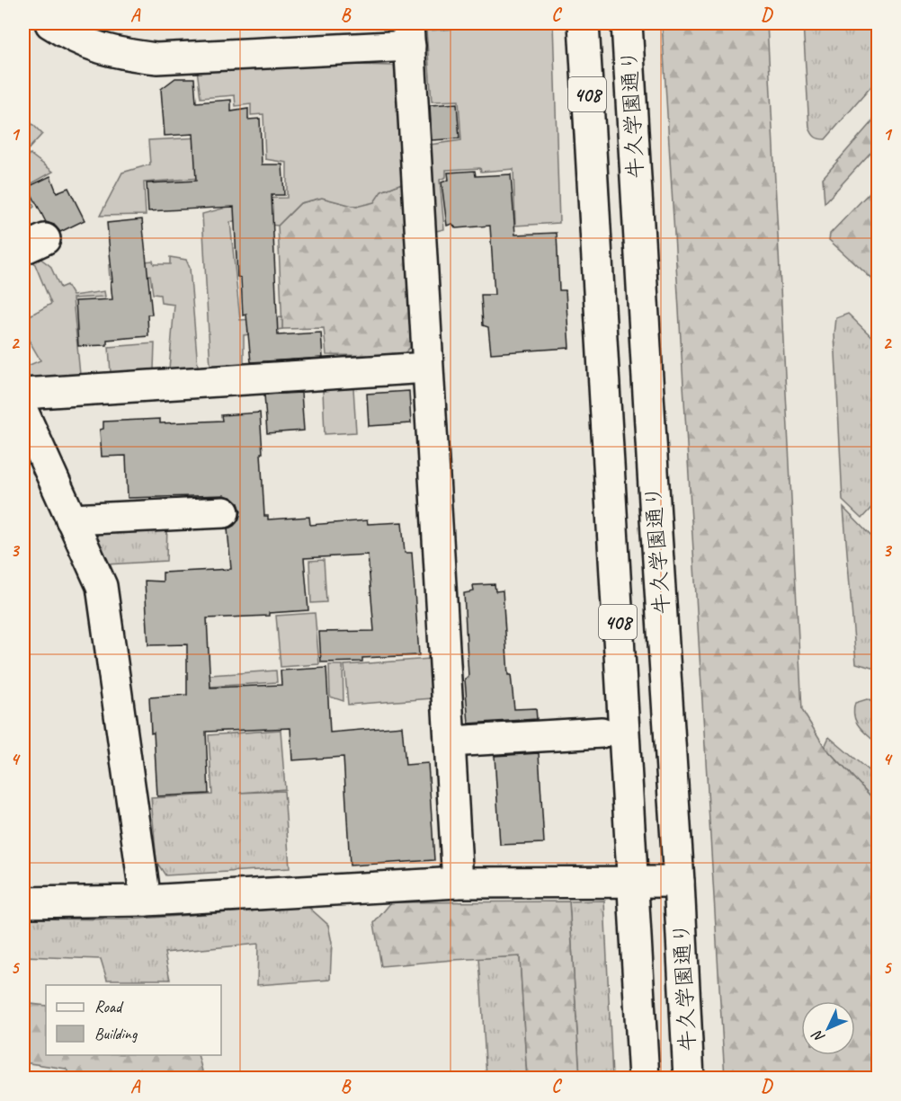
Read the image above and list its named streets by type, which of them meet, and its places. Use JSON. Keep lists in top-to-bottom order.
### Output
{
  "streets": {
    "main road": ["408", "牛久学園通り"]
  },
  "legend": ["Road", "Building"],
  "north": "bottom left",
  "grid": {
    "columns": [
      "A",
      "B",
      "C",
      "D"
    ],
    "rows": [
      "1",
      "2",
      "3",
      "4",
      "5"
    ]
  }
}
